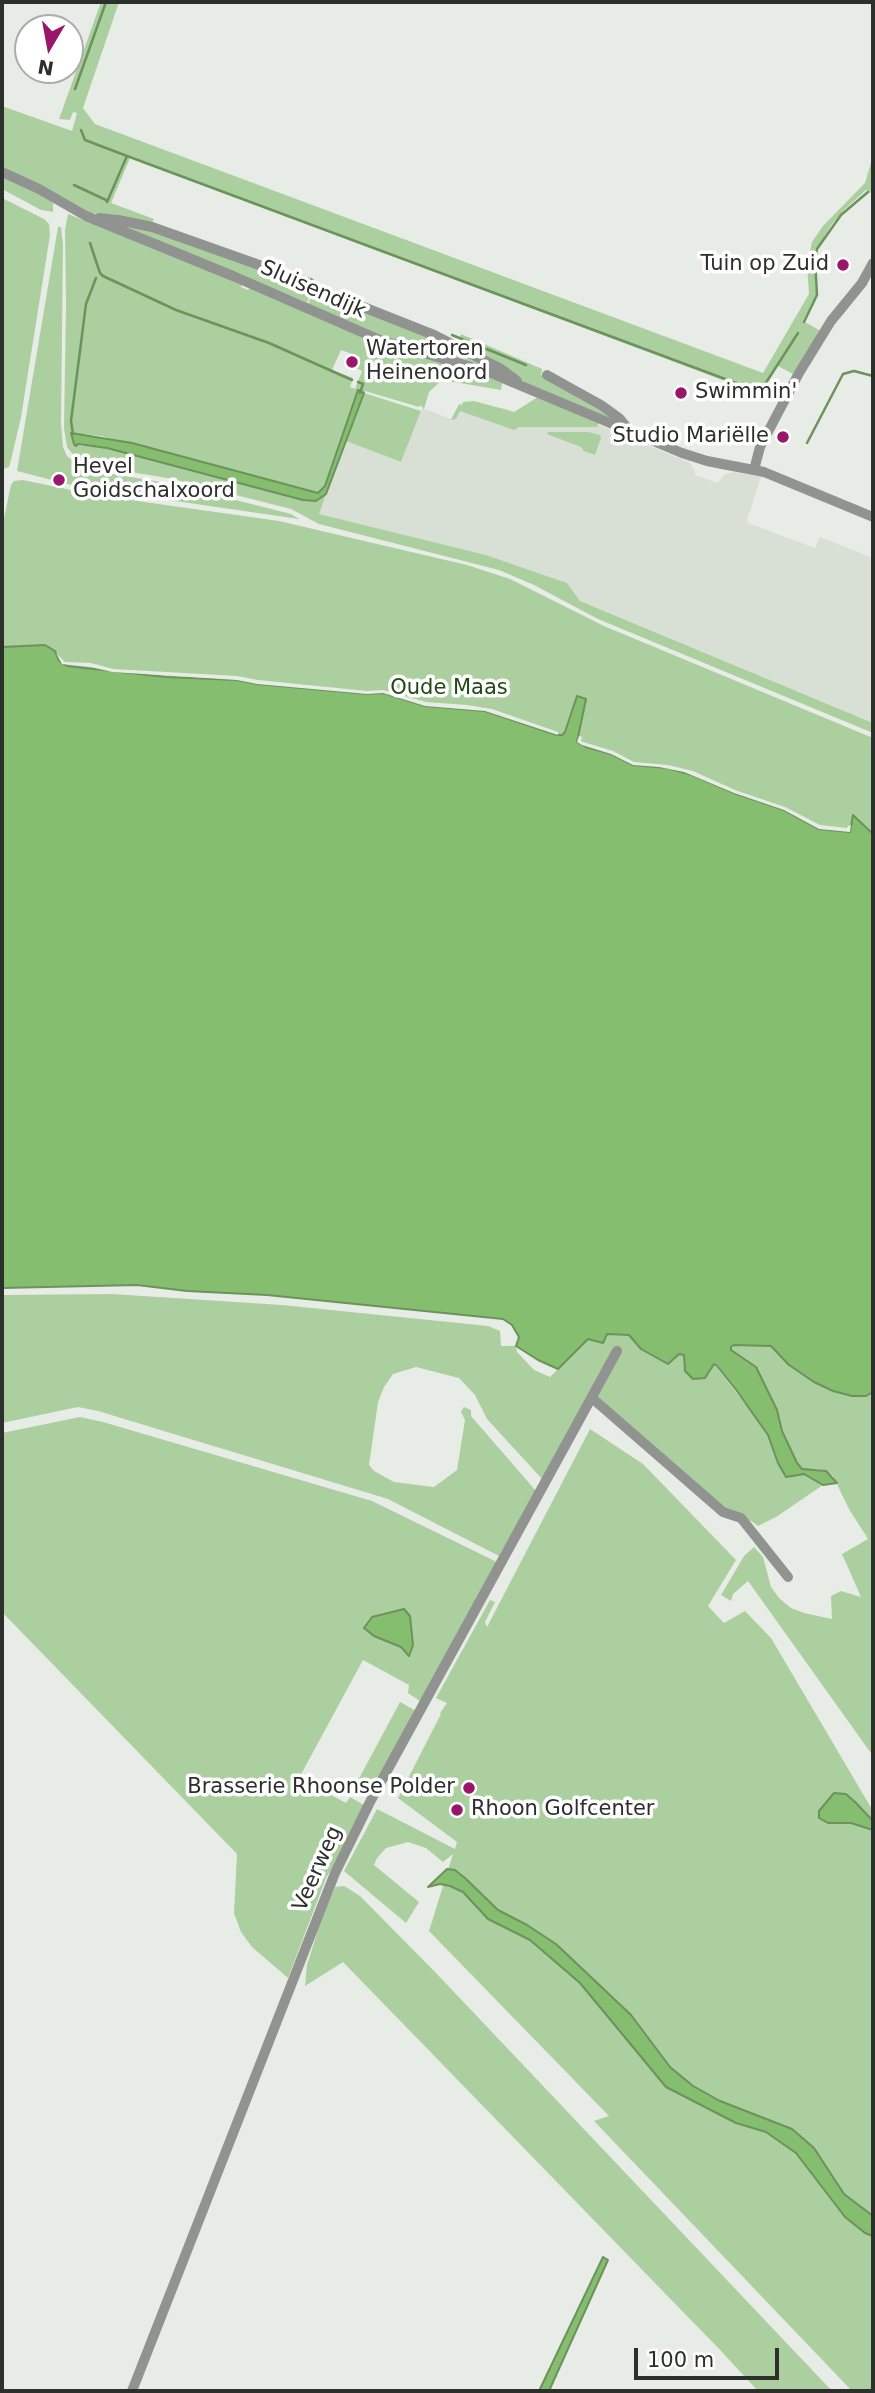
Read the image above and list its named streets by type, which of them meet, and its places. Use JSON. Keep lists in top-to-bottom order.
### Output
{
  "streets": {
    "street": ["Sluisendijk", "Veerweg"]
  },
  "parks": ["Oude Maas"],
  "places": [
    "Tuin op Zuid",
    "Watertoren Heinenoord",
    "Swimmin'",
    "Studio Mariëlle",
    "Hevel Goidschalxoord",
    "Brasserie Rhoonse Polder",
    "Rhoon Golfcenter"
  ],
  "scale_bar": "100 m",
  "north": "bottom"
}
